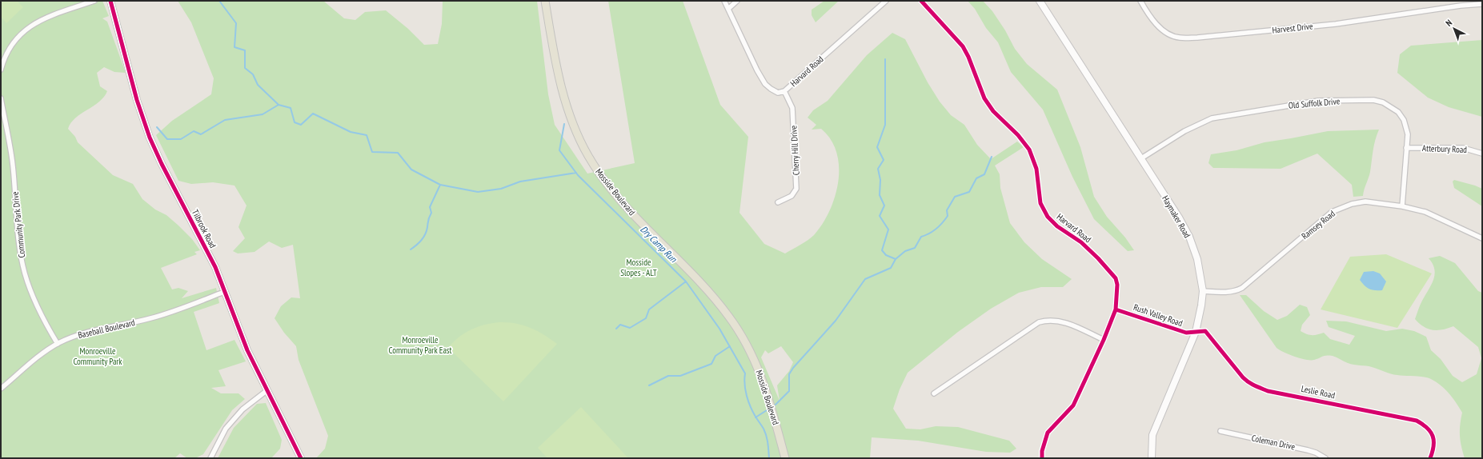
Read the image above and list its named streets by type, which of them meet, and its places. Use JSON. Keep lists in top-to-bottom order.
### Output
{
  "streets": {
    "main road": ["Mosside Boulevard", "Haymaker Road", "Tilbrook Road"],
    "street": [
      "Harvest Drive",
      "Harvard Road",
      "Old Suffolk Drive",
      "Atterbury Road",
      "Cherry Hill Drive",
      "Community Park Drive",
      "Ramsey Road",
      "Rush Valley Road",
      "Baseball Boulevard",
      "Leslie Road",
      "Coleman Drive"
    ]
  },
  "crossings": [
    ["Harvard Road", "Cherry Hill Drive"],
    ["Harvard Road", "Rush Valley Road"],
    ["Old Suffolk Drive", "Atterbury Road"],
    ["Old Suffolk Drive", "Haymaker Road"],
    ["Old Suffolk Drive", "Ramsey Road"],
    ["Haymaker Road", "Ramsey Road"],
    ["Haymaker Road", "Rush Valley Road"],
    ["Haymaker Road", "Leslie Road"],
    ["Community Park Drive", "Baseball Boulevard"],
    ["Tilbrook Road", "Baseball Boulevard"],
    ["Rush Valley Road", "Leslie Road"]
  ],
  "water": ["Dry Camp Run"],
  "parks": ["Mosside Slopes - ALT", "Monroeville Community Park East", "Monroeville Community Park"],
  "north": "top left"
}
